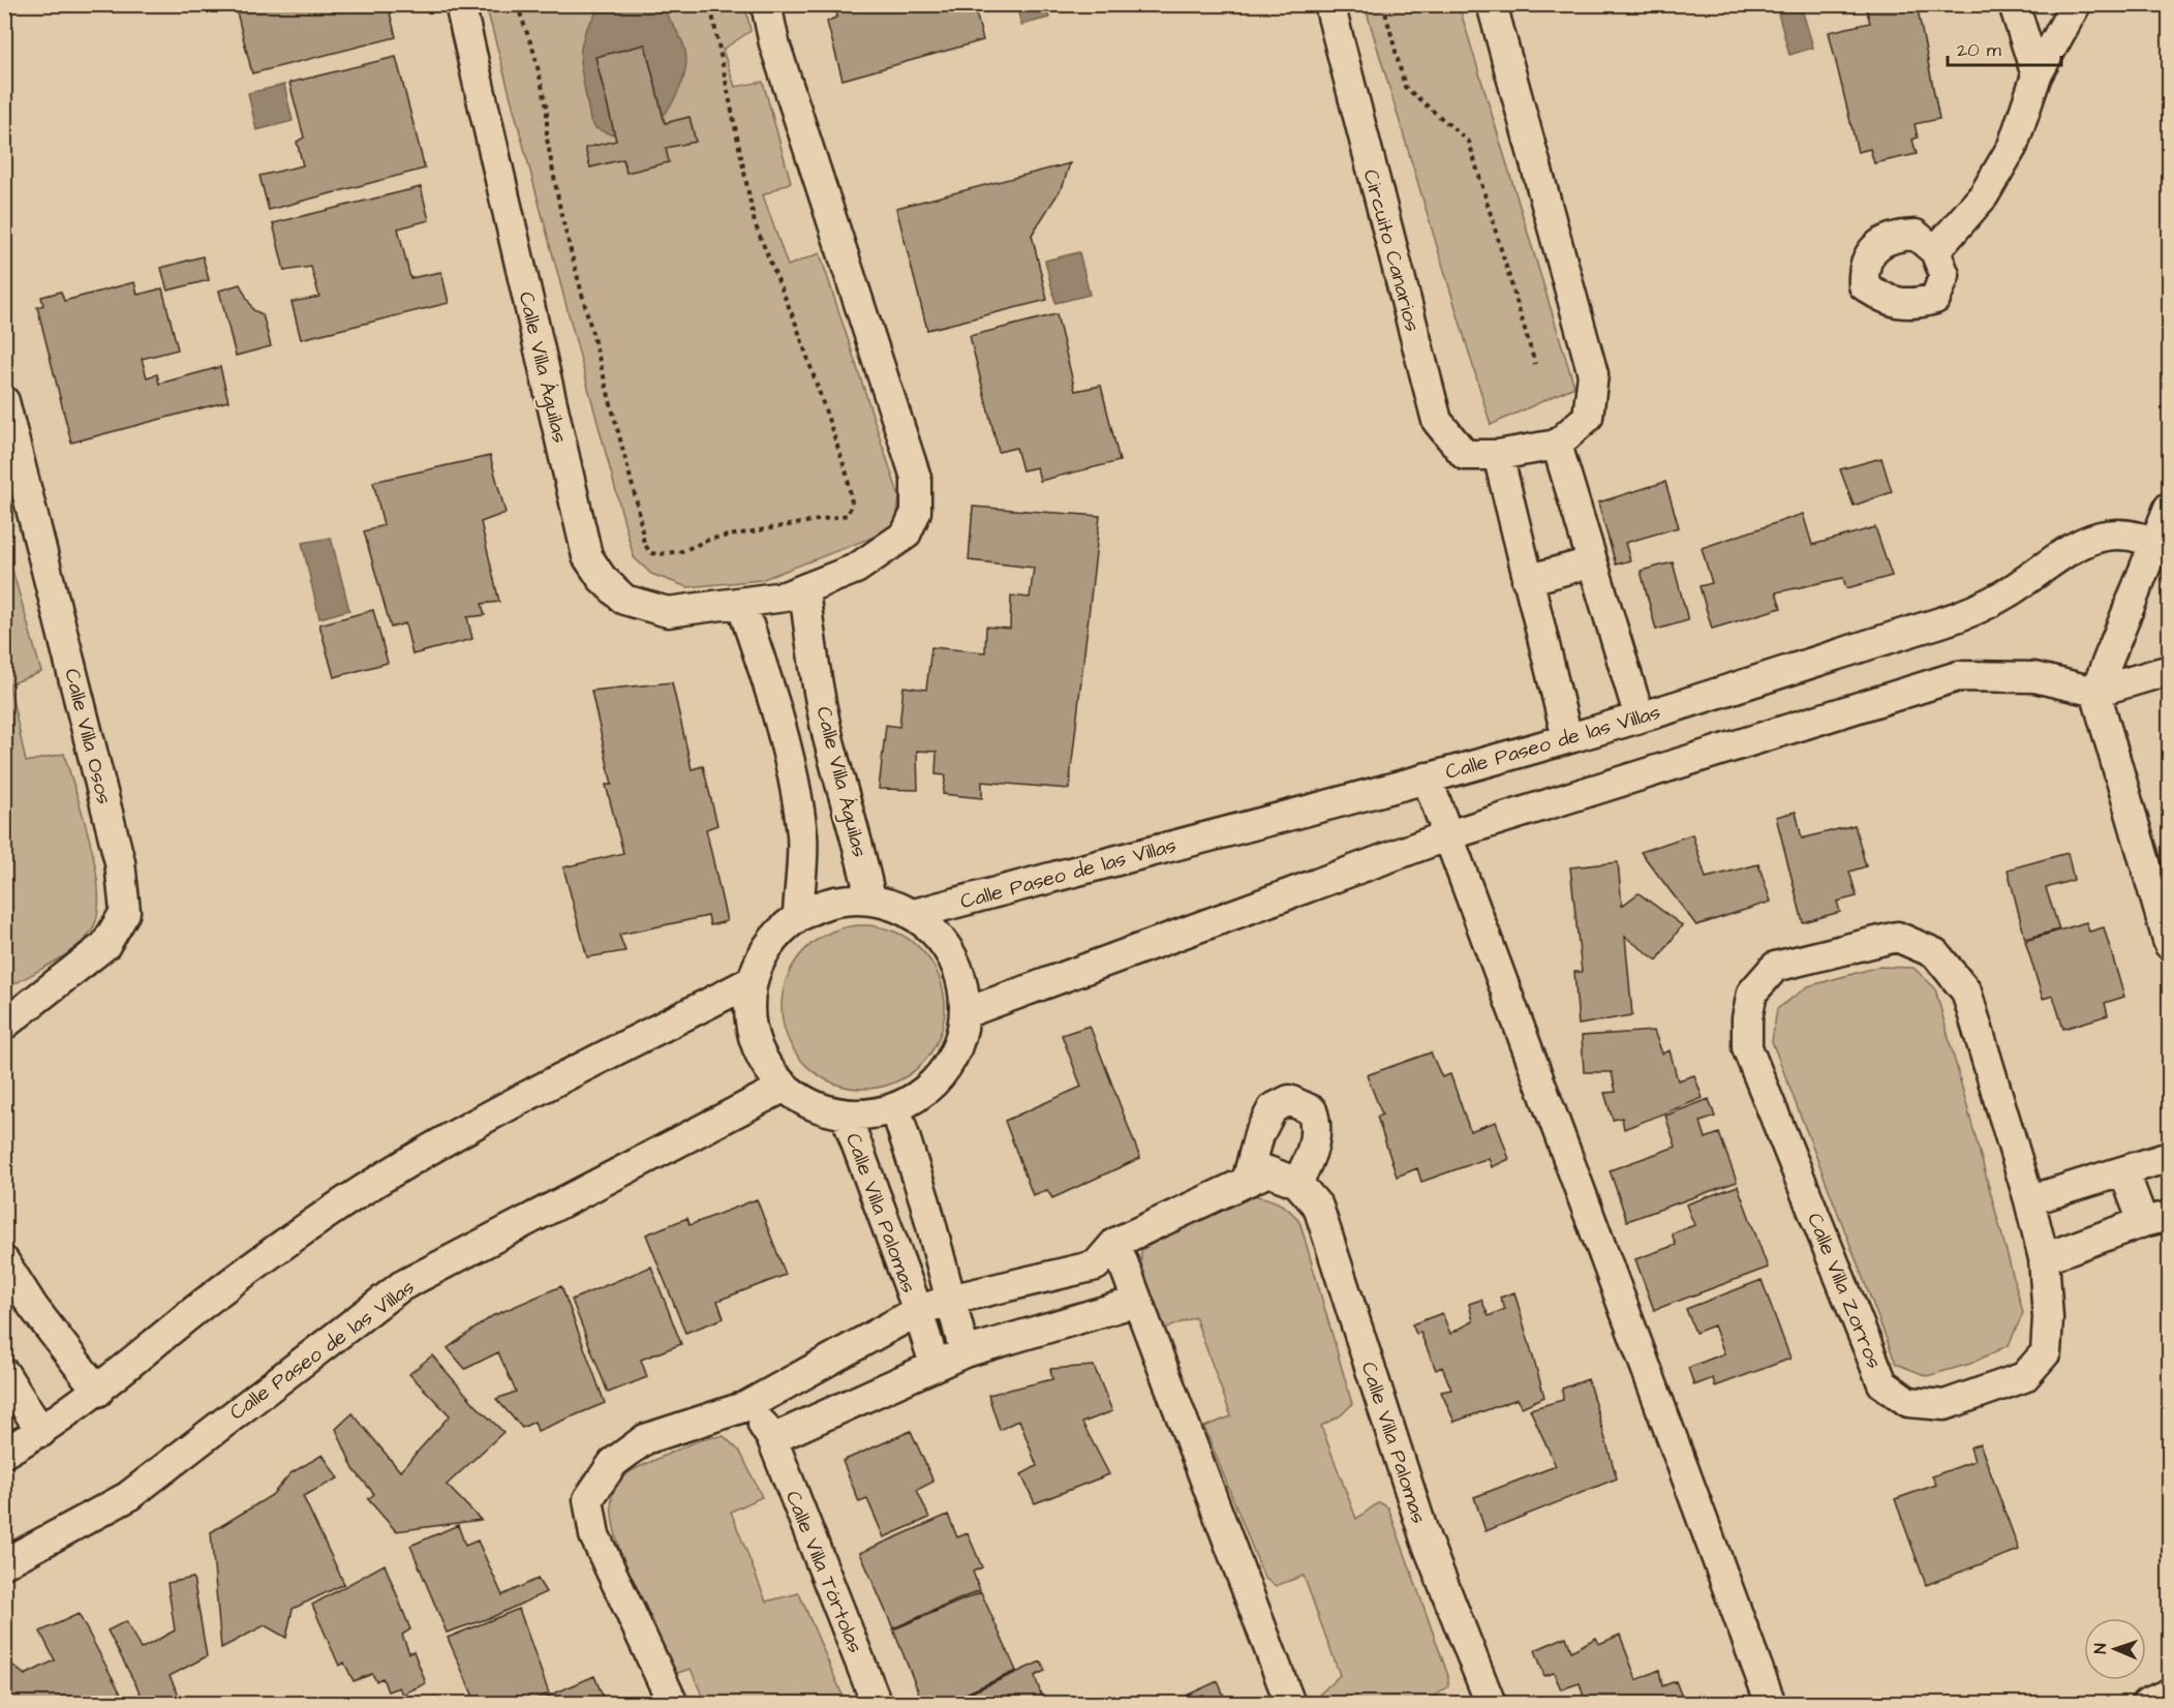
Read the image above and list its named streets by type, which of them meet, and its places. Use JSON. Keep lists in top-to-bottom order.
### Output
{
  "streets": {
    "street": [
      "Circuito Canarios",
      "Calle Villa Águilas",
      "Calle Villa Osos",
      "Calle Paseo de las Villas",
      "Calle Villa Palomas",
      "Calle Villa Zorros",
      "Calle Villa Tórtolas"
    ]
  },
  "crossings": [
    ["Calle Villa Águilas", "Calle Paseo de las Villas"],
    ["Calle Villa Águilas", "Calle Villa Palomas"],
    ["Calle Paseo de las Villas", "Calle Villa Palomas"]
  ],
  "scale_bar": "20 m",
  "north": "left"
}
